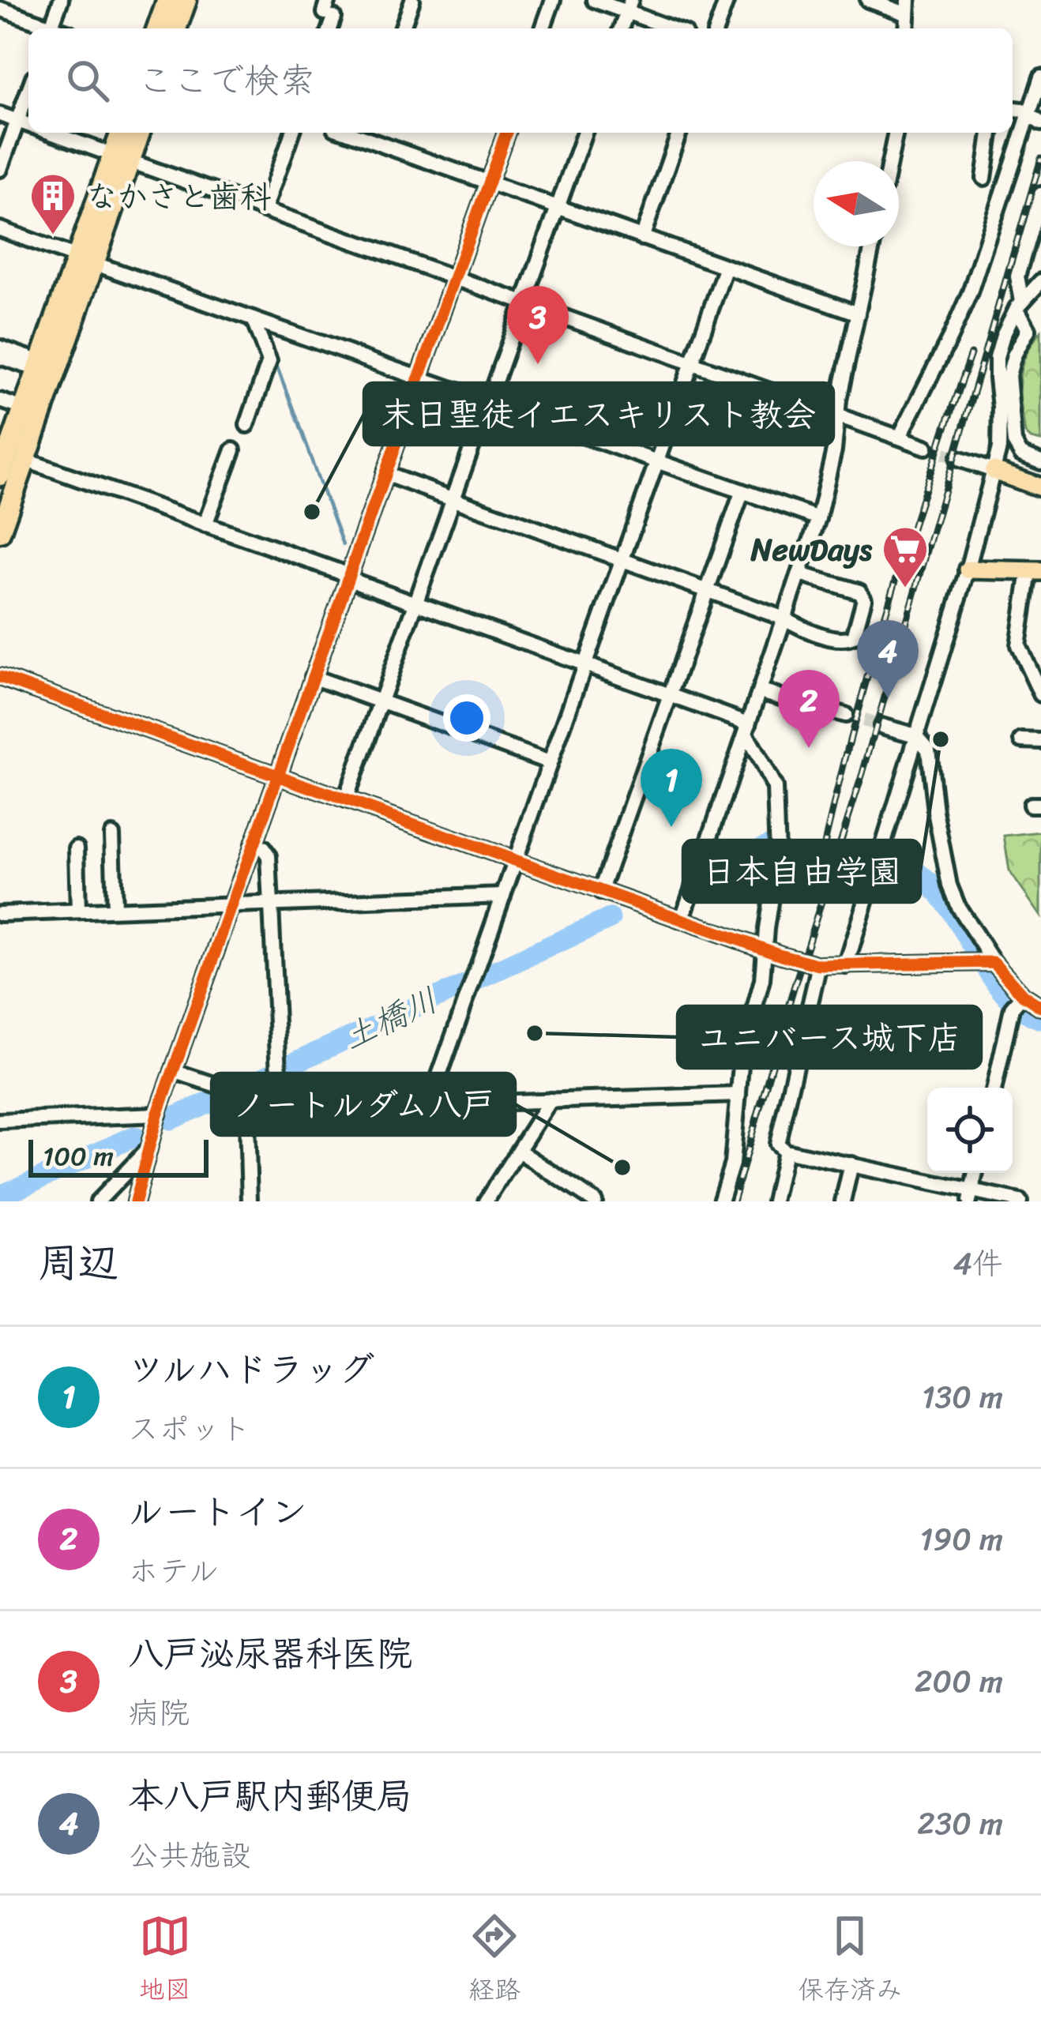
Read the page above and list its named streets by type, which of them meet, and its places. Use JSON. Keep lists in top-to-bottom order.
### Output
{
  "water": ["土橋川"],
  "places": {
    "building": ["なかさと歯科"],
    "other": [
      "末日聖徒イエスキリスト教会",
      "日本自由学園",
      "ユニバース城下店",
      "ノートルダム八戸"
    ],
    "supermarket": ["NewDays"]
  },
  "scale_bar": "100 m",
  "north": "left",
  "page": {
    "search": "ここで検索",
    "pins": [
      "3",
      "4",
      "2",
      "1"
    ],
    "scale": "100 m",
    "heading": ["周辺", "4件"],
    "list": [
      {
        "mark": "1",
        "name": "ツルハドラッグ",
        "note": "スポット",
        "value": "130 m"
      },
      {
        "mark": "2",
        "name": "ルートイン",
        "note": "ホテル",
        "value": "190 m"
      },
      {
        "mark": "3",
        "name": "八戸泌尿器科医院",
        "note": "病院",
        "value": "200 m"
      },
      {
        "mark": "4",
        "name": "本八戸駅内郵便局",
        "note": "公共施設",
        "value": "230 m"
      }
    ],
    "nav": ["地図", "経路", "保存済み"]
  }
}
